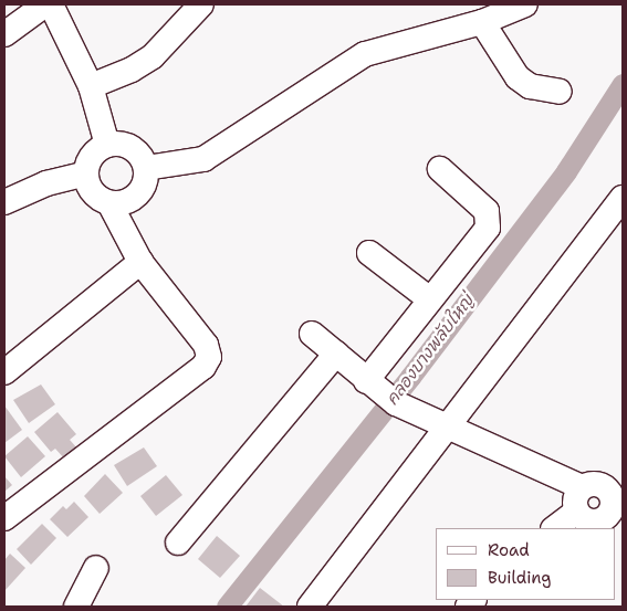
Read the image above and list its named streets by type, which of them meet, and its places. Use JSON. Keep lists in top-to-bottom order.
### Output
{
  "water": ["คลองบางพลับใหญ่"],
  "legend": ["Road", "Building"]
}
